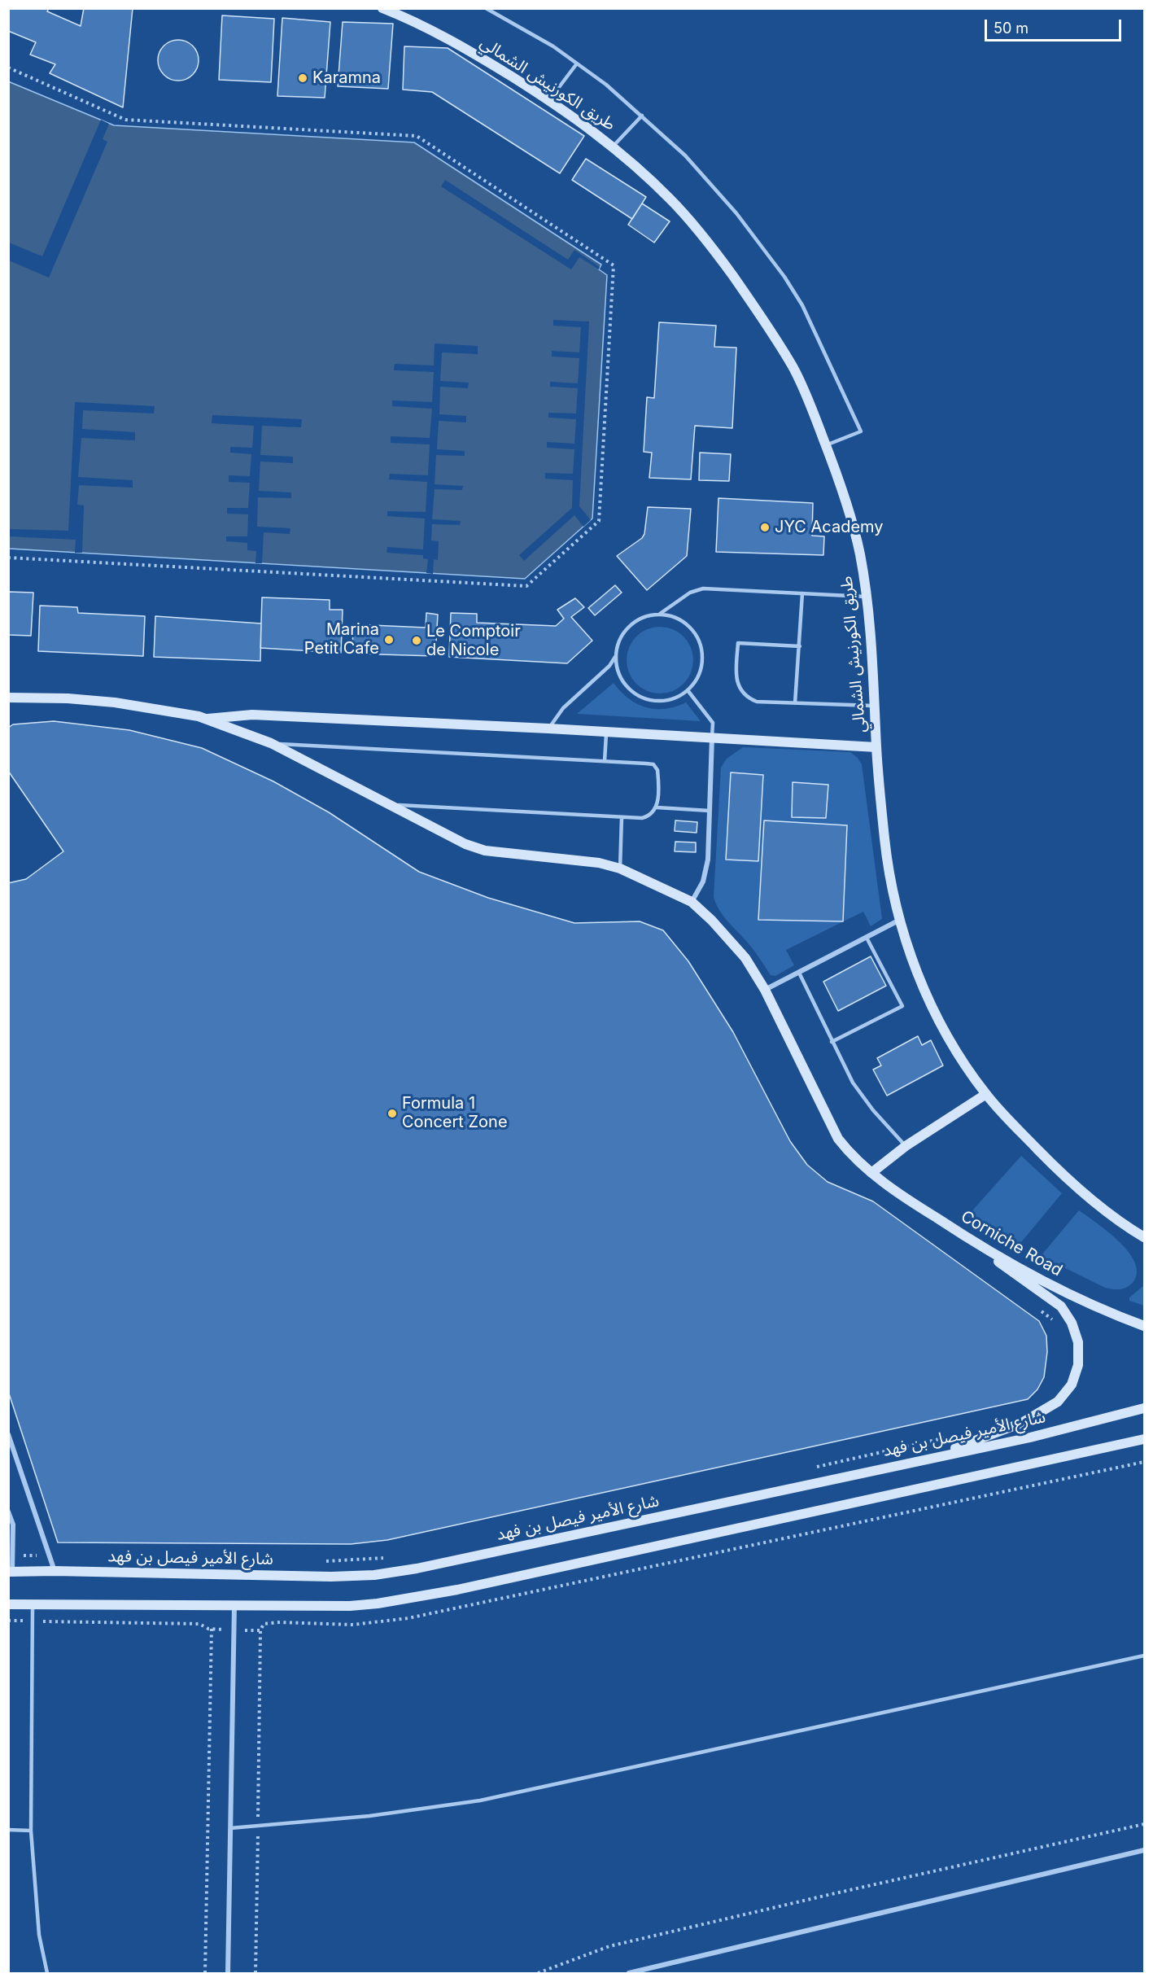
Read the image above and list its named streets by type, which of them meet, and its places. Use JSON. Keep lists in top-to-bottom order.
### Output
{
  "streets": {
    "main road": ["طريق الكورنيش الشمالي", "Corniche Road", "شارع الأمير فيصل بن فهد"]
  },
  "places": [
    "Karamna",
    "JYC Academy",
    "Marina Petit Cafe",
    "Le Comptoir de Nicole",
    "Formula 1 Concert Zone"
  ],
  "scale_bar": "50 m"
}
